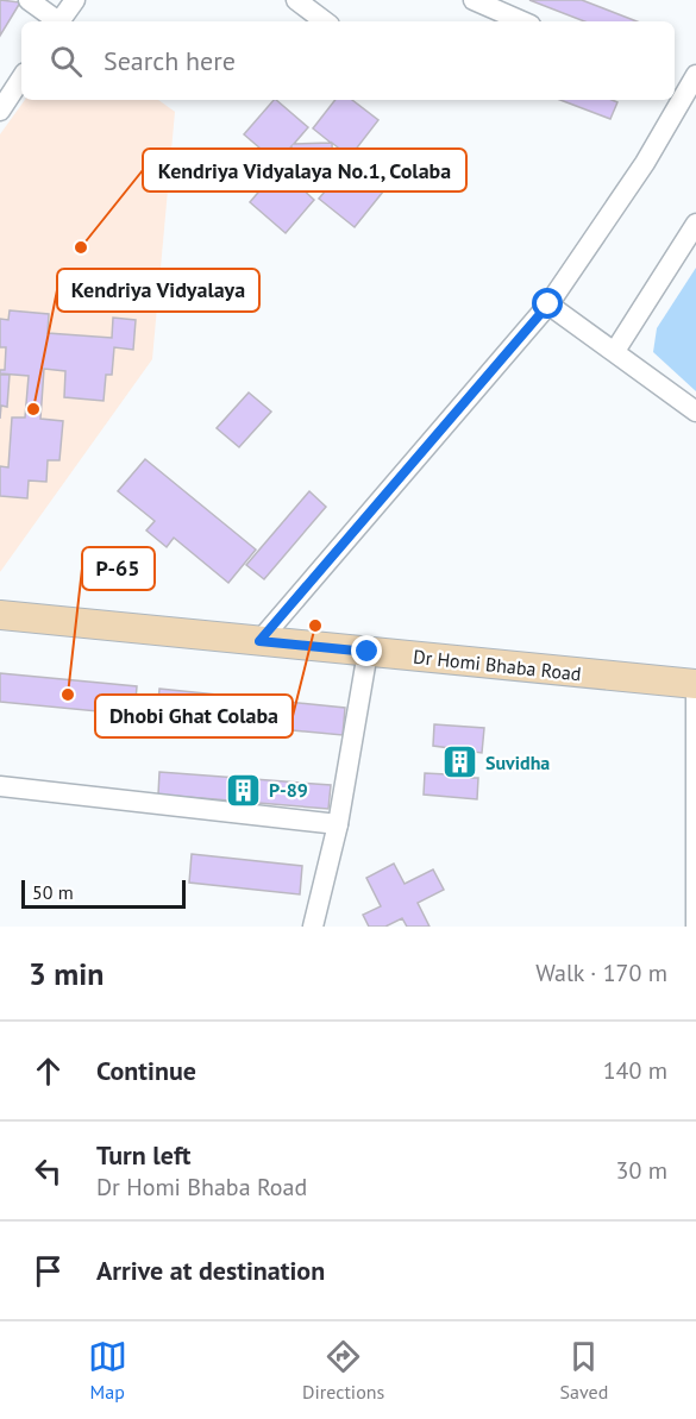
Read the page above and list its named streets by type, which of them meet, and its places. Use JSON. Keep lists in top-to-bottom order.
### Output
{
  "streets": {
    "street": ["Dr Homi Bhaba Road"]
  },
  "places": {
    "other": [
      "Kendriya Vidyalaya No.1, Colaba",
      "Kendriya Vidyalaya",
      "Dhobi Ghat Colaba",
      "P-65"
    ],
    "building": ["Suvidha", "P-89"]
  },
  "scale_bar": "50 m",
  "page": {
    "search": "Search here",
    "scale": "50 m",
    "heading": ["3 min", "Walk · 170 m"],
    "list": [
      ["Continue", "140 m"],
      ["Turn left", "Dr Homi Bhaba Road", "30 m"],
      "Arrive at destination"
    ],
    "nav": ["Map", "Directions", "Saved"]
  }
}
